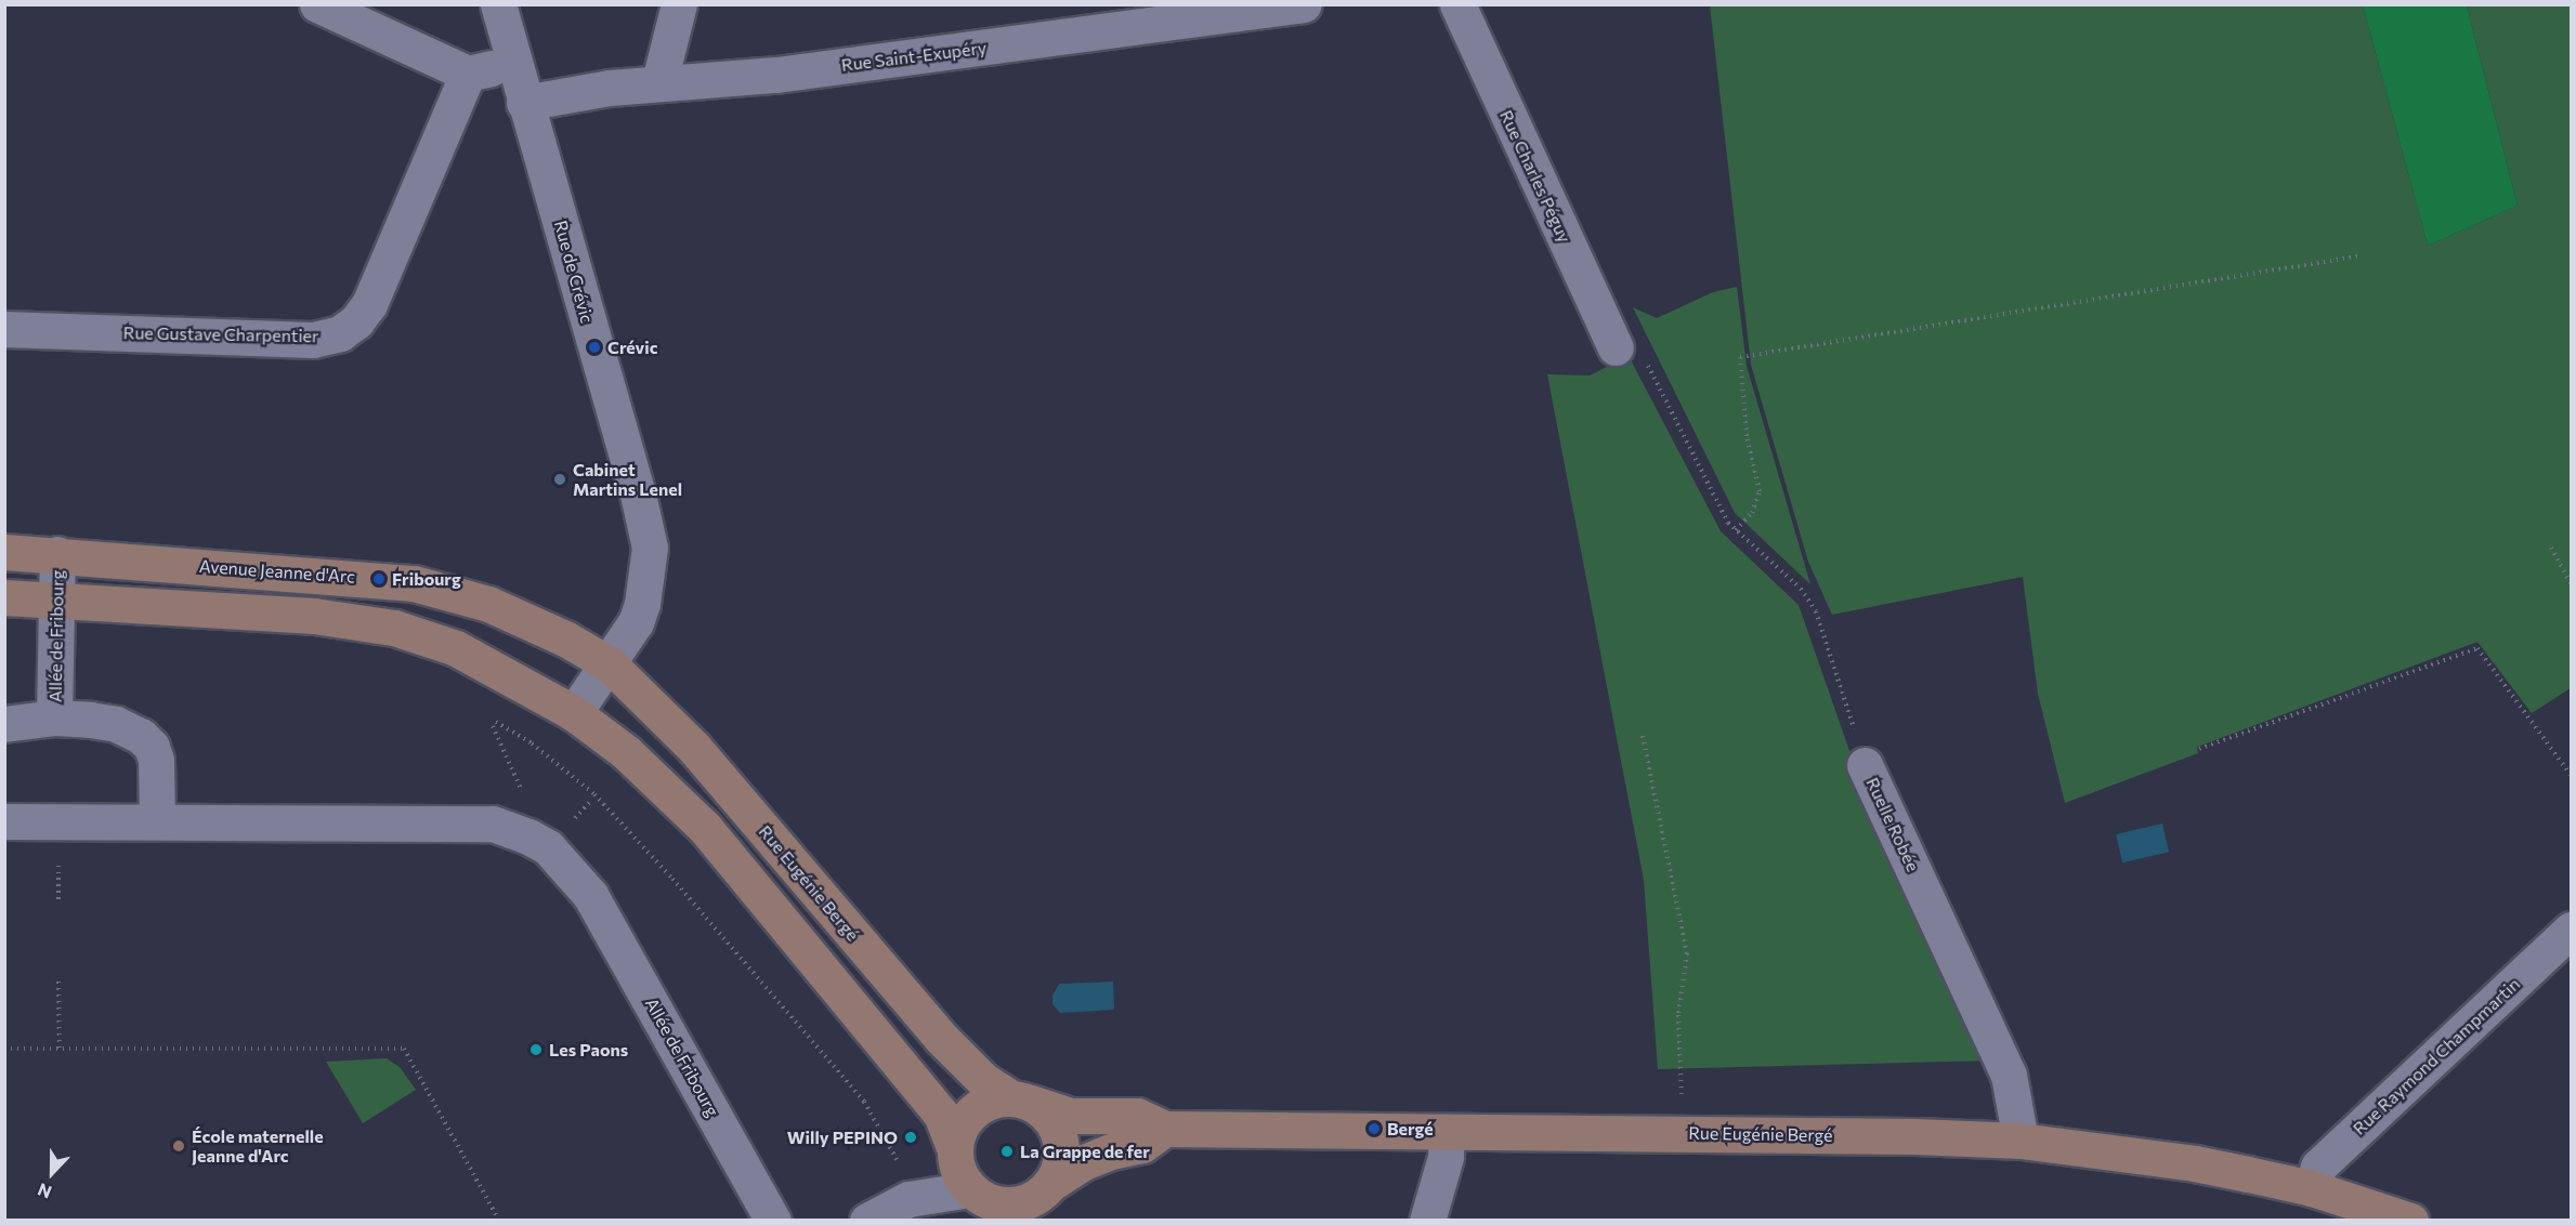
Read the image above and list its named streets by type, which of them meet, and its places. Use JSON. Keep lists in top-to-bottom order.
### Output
{
  "streets": {
    "street": [
      "Rue Saint-Exupéry",
      "Rue Charles Péguy",
      "Rue de Crévic",
      "Rue Gustave Charpentier",
      "Avenue Jeanne d'Arc",
      "Allée de Fribourg",
      "Ruelle Robée",
      "Rue Eugénie Bergé",
      "Rue Raymond Champmartin"
    ]
  },
  "crossings": [
    ["Rue Saint-Exupéry", "Rue de Crévic"],
    ["Rue Charles Péguy", "Ruelle Robée"],
    ["Rue de Crévic", "Avenue Jeanne d'Arc"],
    ["Rue de Crévic", "Rue Eugénie Bergé"],
    ["Avenue Jeanne d'Arc", "Allée de Fribourg"],
    ["Avenue Jeanne d'Arc", "Rue Eugénie Bergé"],
    ["Ruelle Robée", "Rue Eugénie Bergé"],
    ["Rue Eugénie Bergé", "Rue Raymond Champmartin"]
  ],
  "places": [
    "Crévic",
    "Cabinet Martins Lenel",
    "Fribourg",
    "Les Paons",
    "Bergé",
    "Willy PEPINO",
    "École maternelle Jeanne d'Arc",
    "La Grappe de fer"
  ],
  "north": "bottom"
}
